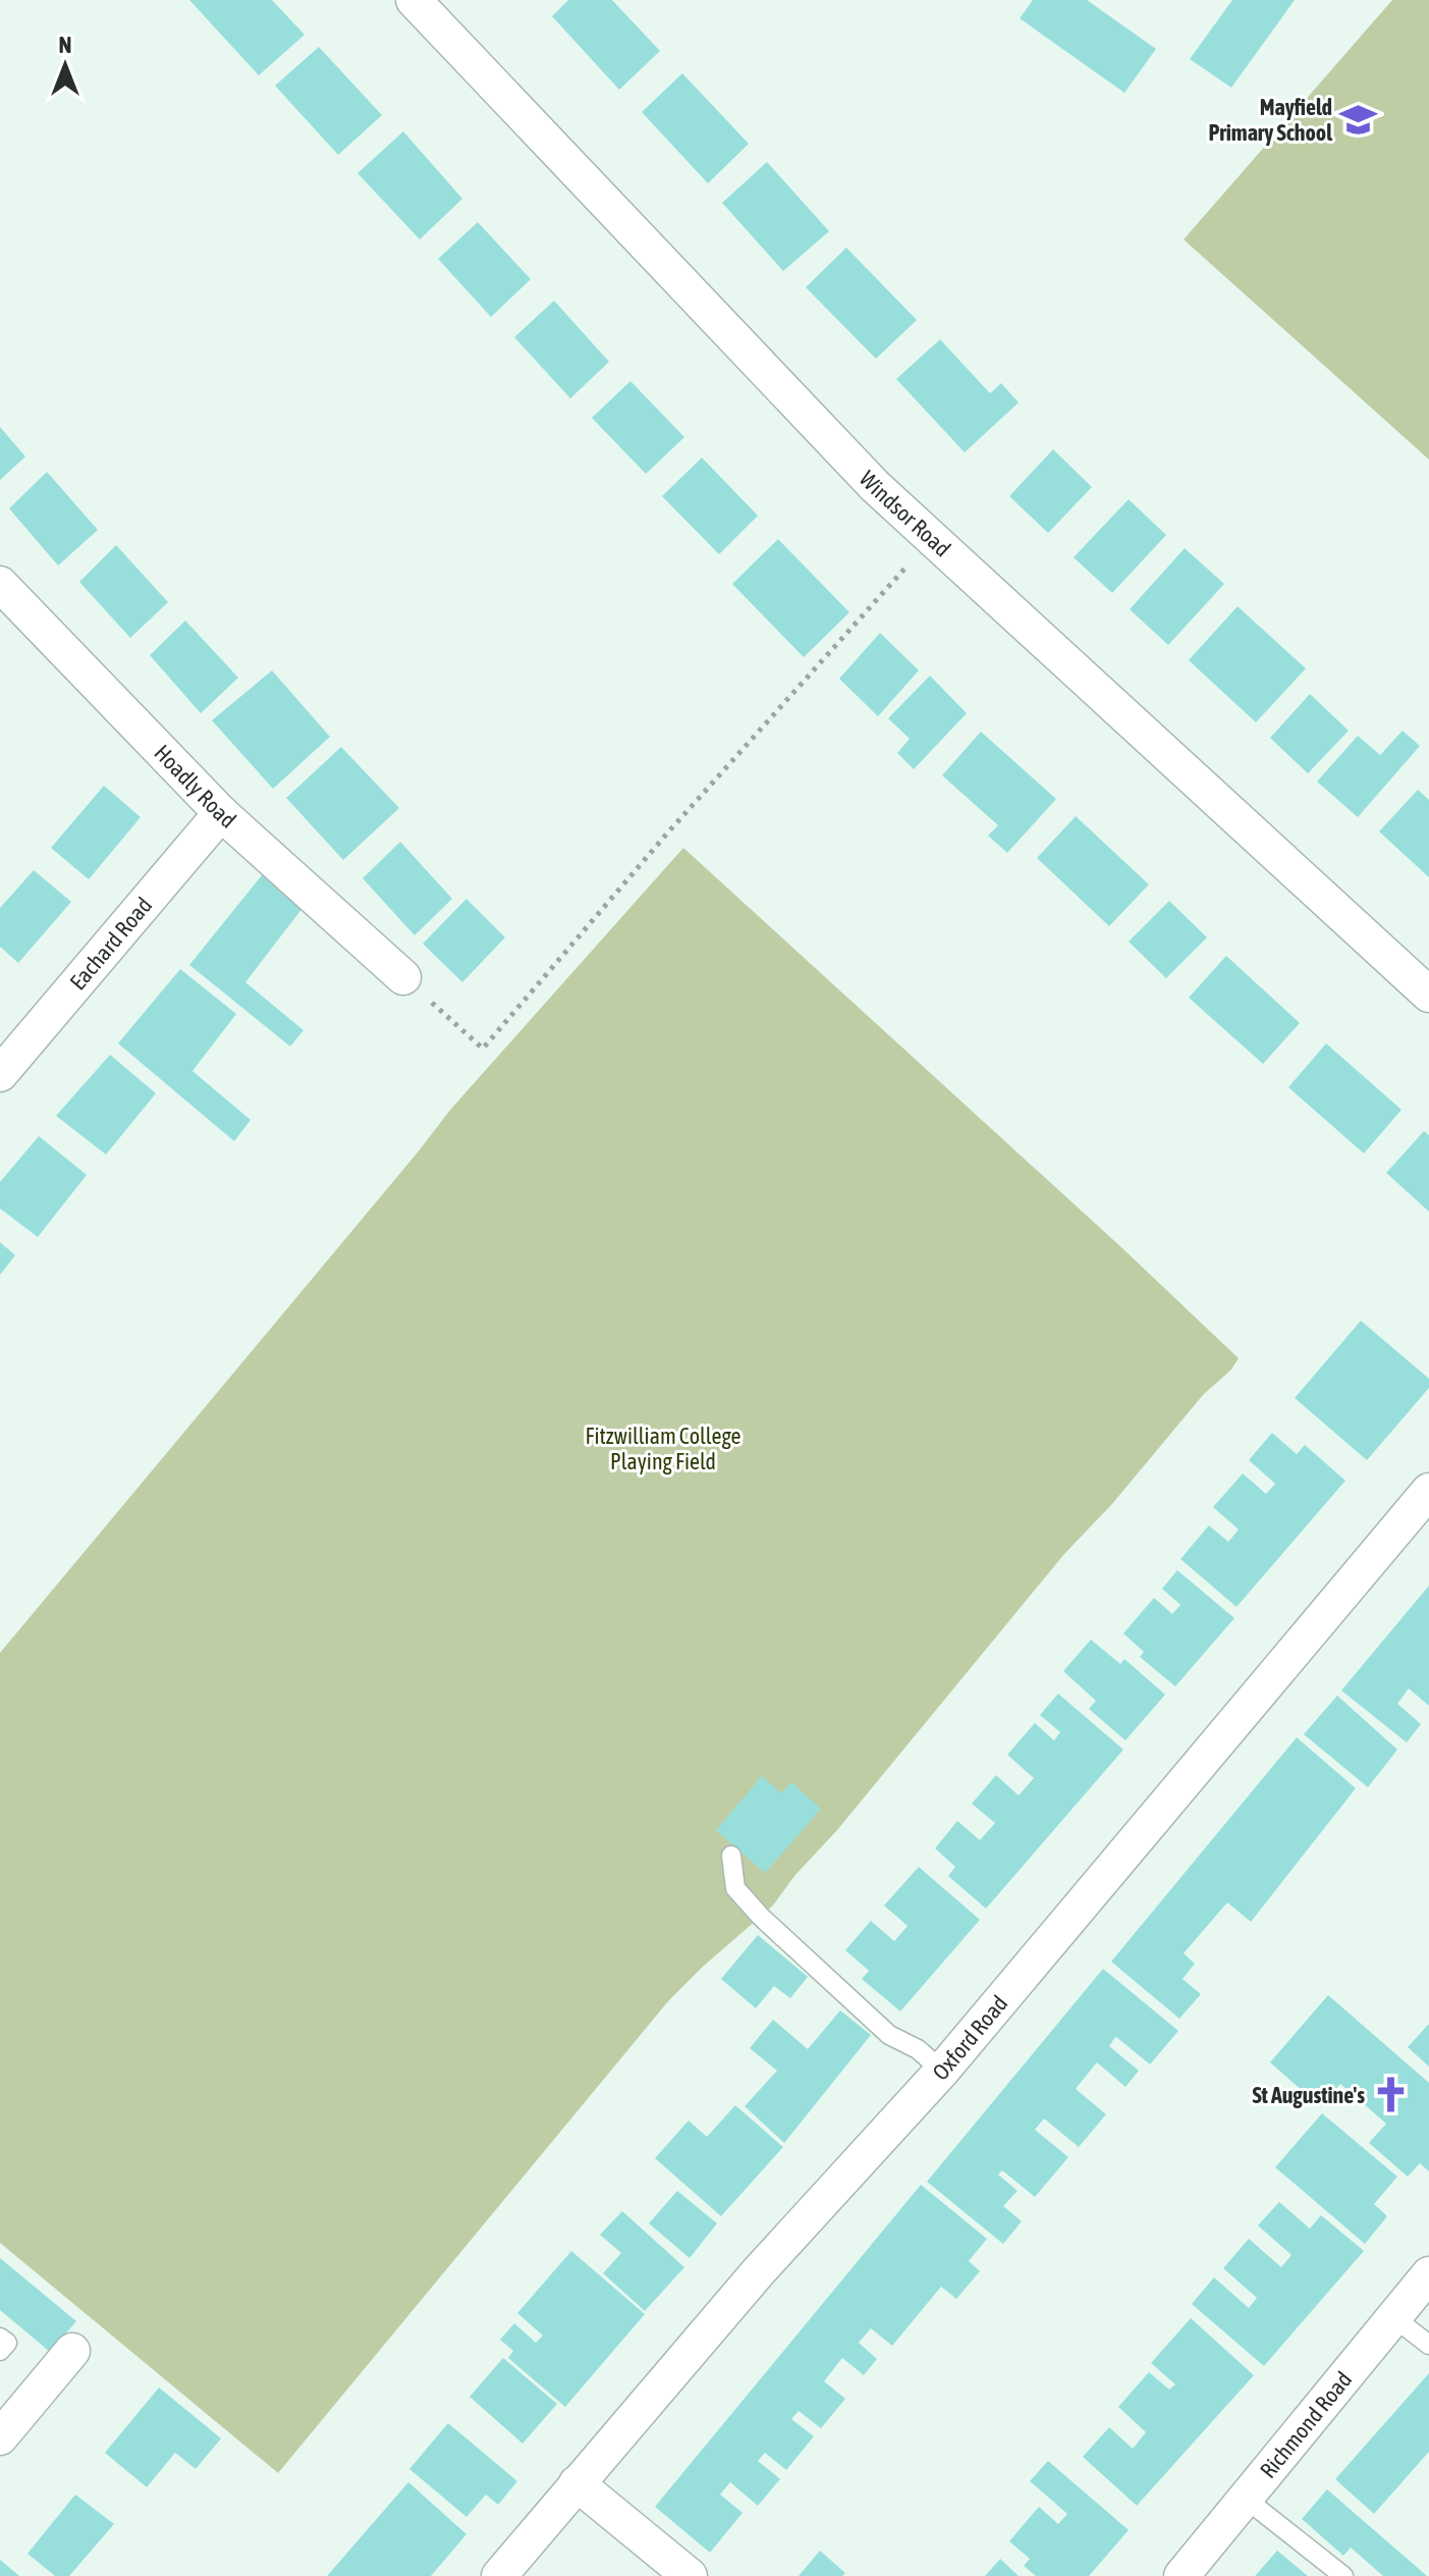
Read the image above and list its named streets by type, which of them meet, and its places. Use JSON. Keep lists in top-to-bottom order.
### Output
{
  "streets": {
    "street": [
      "Windsor Road",
      "Hoadly Road",
      "Eachard Road",
      "Oxford Road",
      "Richmond Road"
    ]
  },
  "crossings": [
    ["Hoadly Road", "Eachard Road"]
  ],
  "parks": ["Fitzwilliam College Playing Field"],
  "places": {
    "school or university": ["Mayfield Primary School"],
    "church": ["St Augustine's"]
  },
  "north": "top"
}
